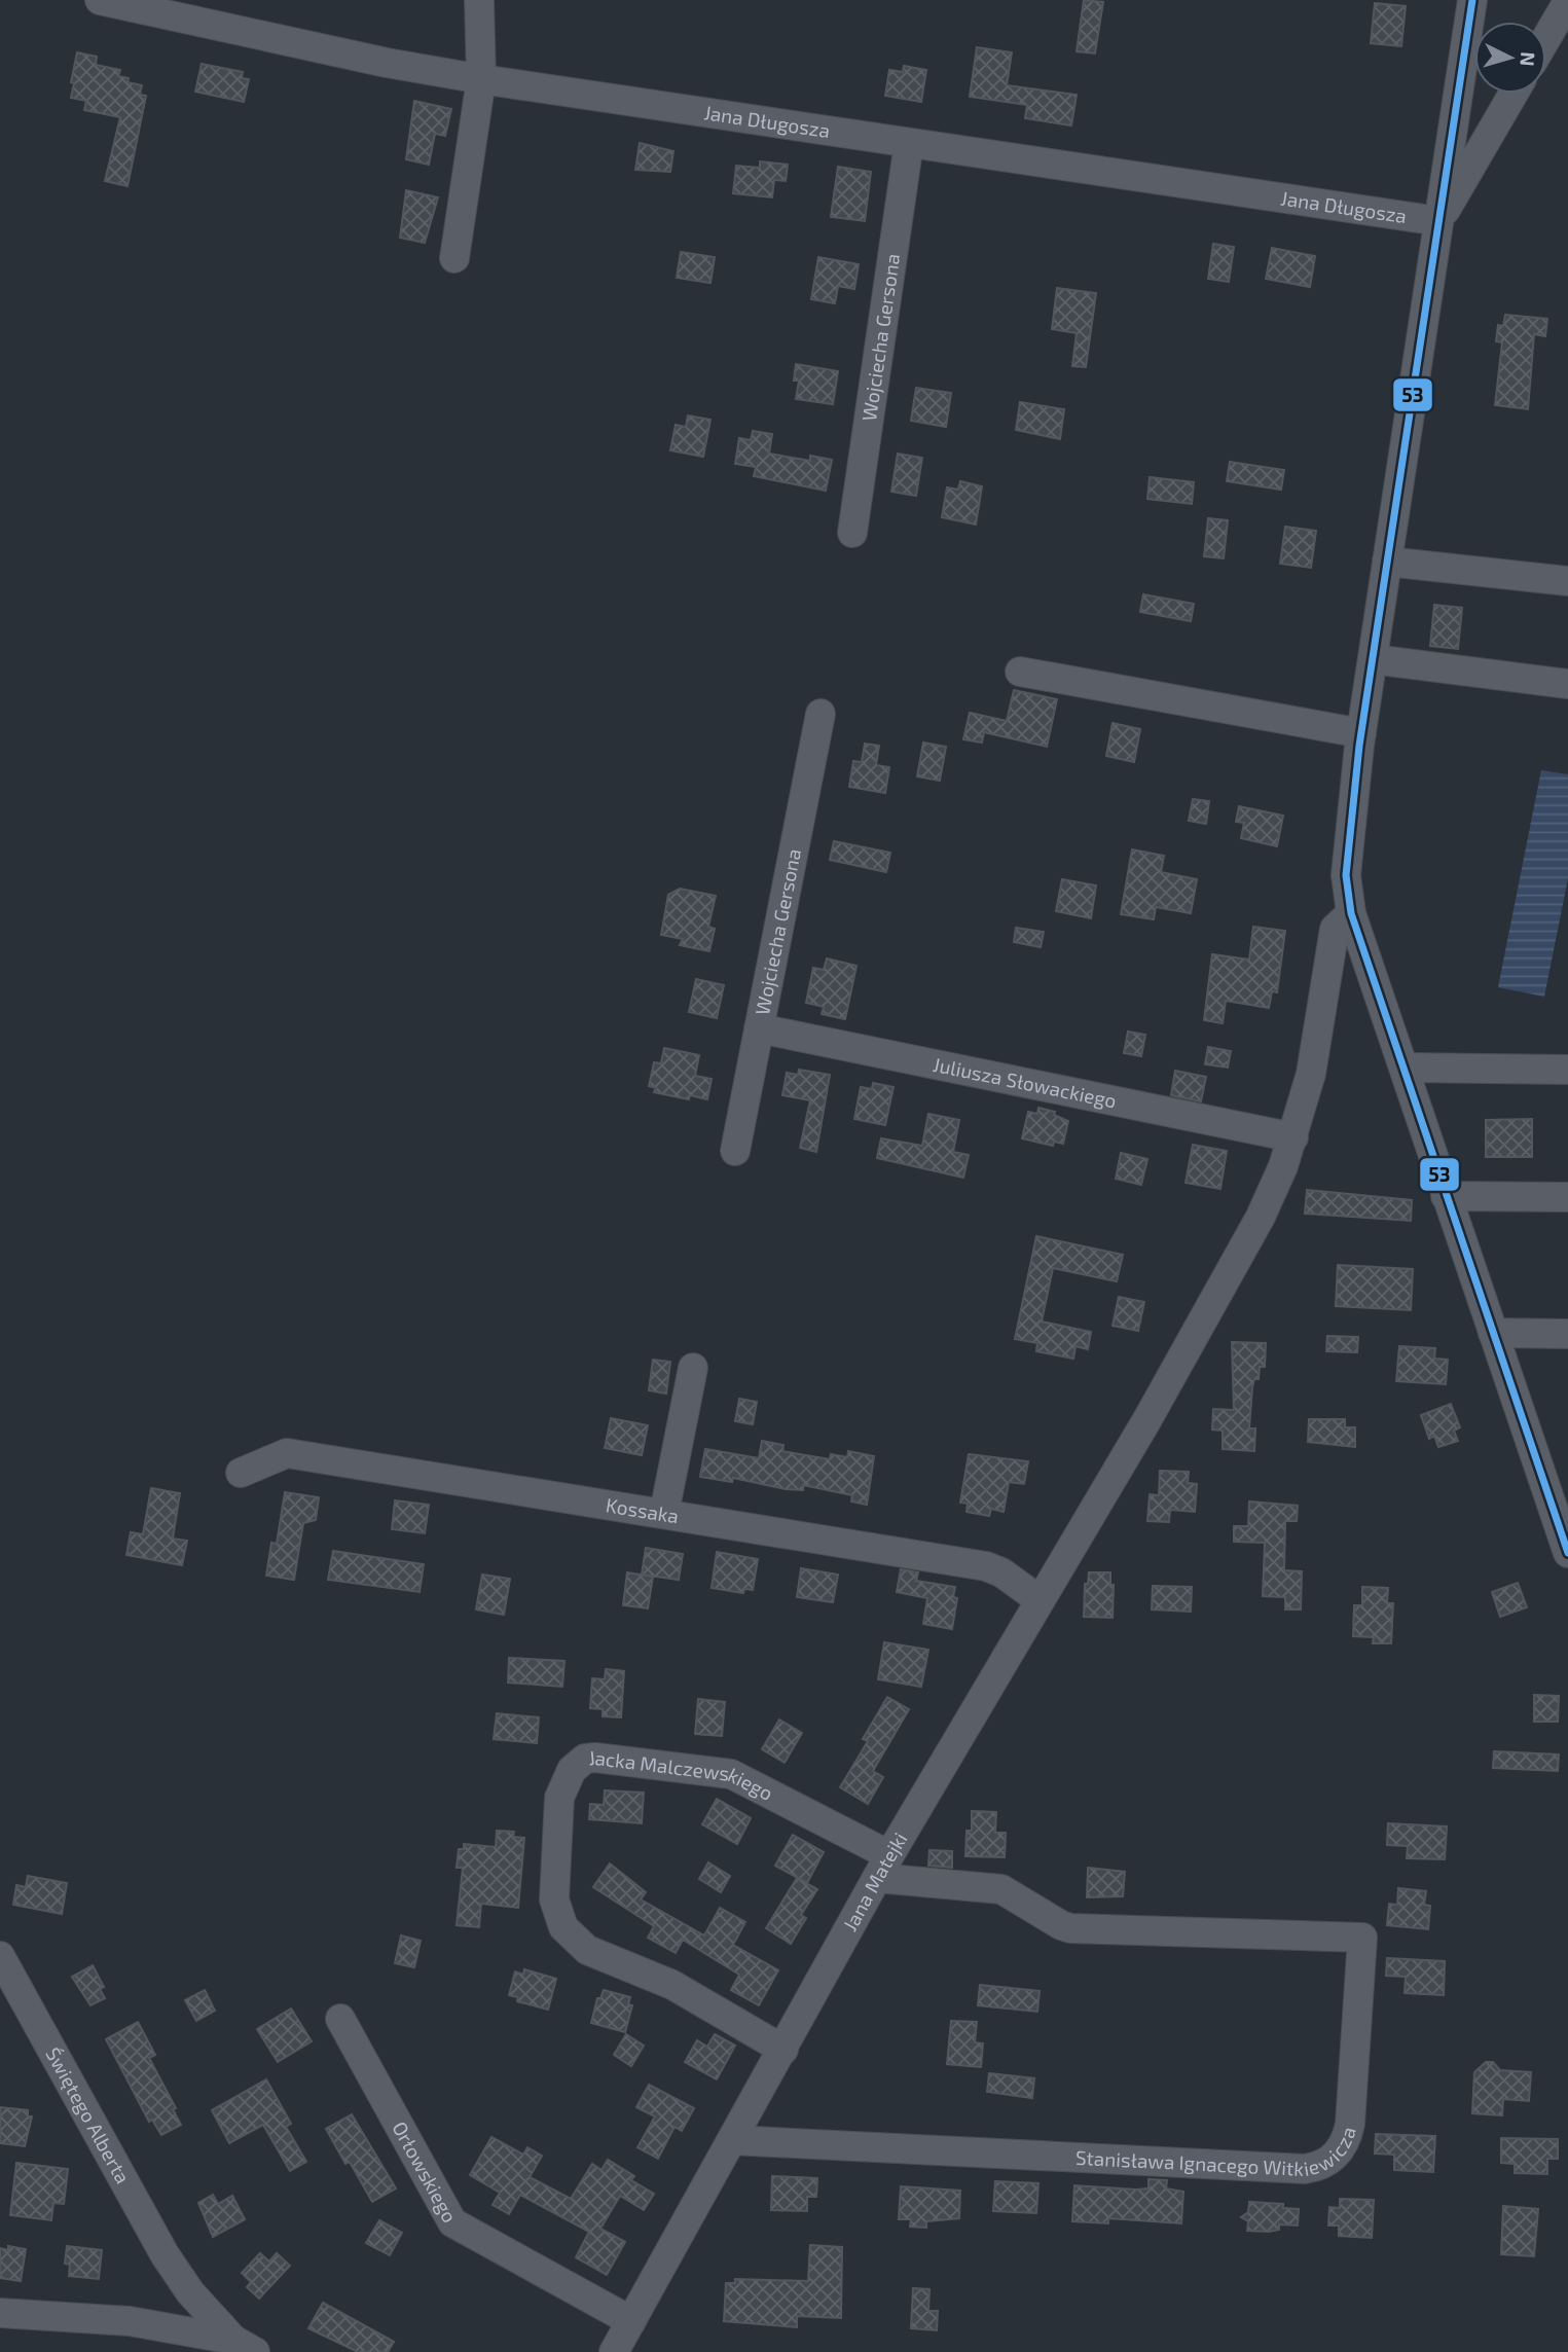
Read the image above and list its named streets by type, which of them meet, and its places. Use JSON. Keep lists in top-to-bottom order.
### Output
{
  "streets": {
    "street": [
      "Jana Długosza",
      "Wojciecha Gersona",
      "Juliusza Słowackiego",
      "Kossaka",
      "Jacka Malczewskiego",
      "Jana Matejki",
      "Świętego Alberta",
      "Stanisława Ignacego Witkiewicza",
      "Orłowskiego"
    ]
  },
  "crossings": [
    ["Jana Długosza", "Wojciecha Gersona"],
    ["Wojciecha Gersona", "Juliusza Słowackiego"],
    ["Juliusza Słowackiego", "Jana Matejki"],
    ["Kossaka", "Jana Matejki"],
    ["Jacka Malczewskiego", "Jana Matejki"],
    ["Jacka Malczewskiego", "Stanisława Ignacego Witkiewicza"],
    ["Jana Matejki", "Stanisława Ignacego Witkiewicza"],
    ["Jana Matejki", "Orłowskiego"]
  ],
  "lines": ["transit line 53"],
  "north": "right"
}
